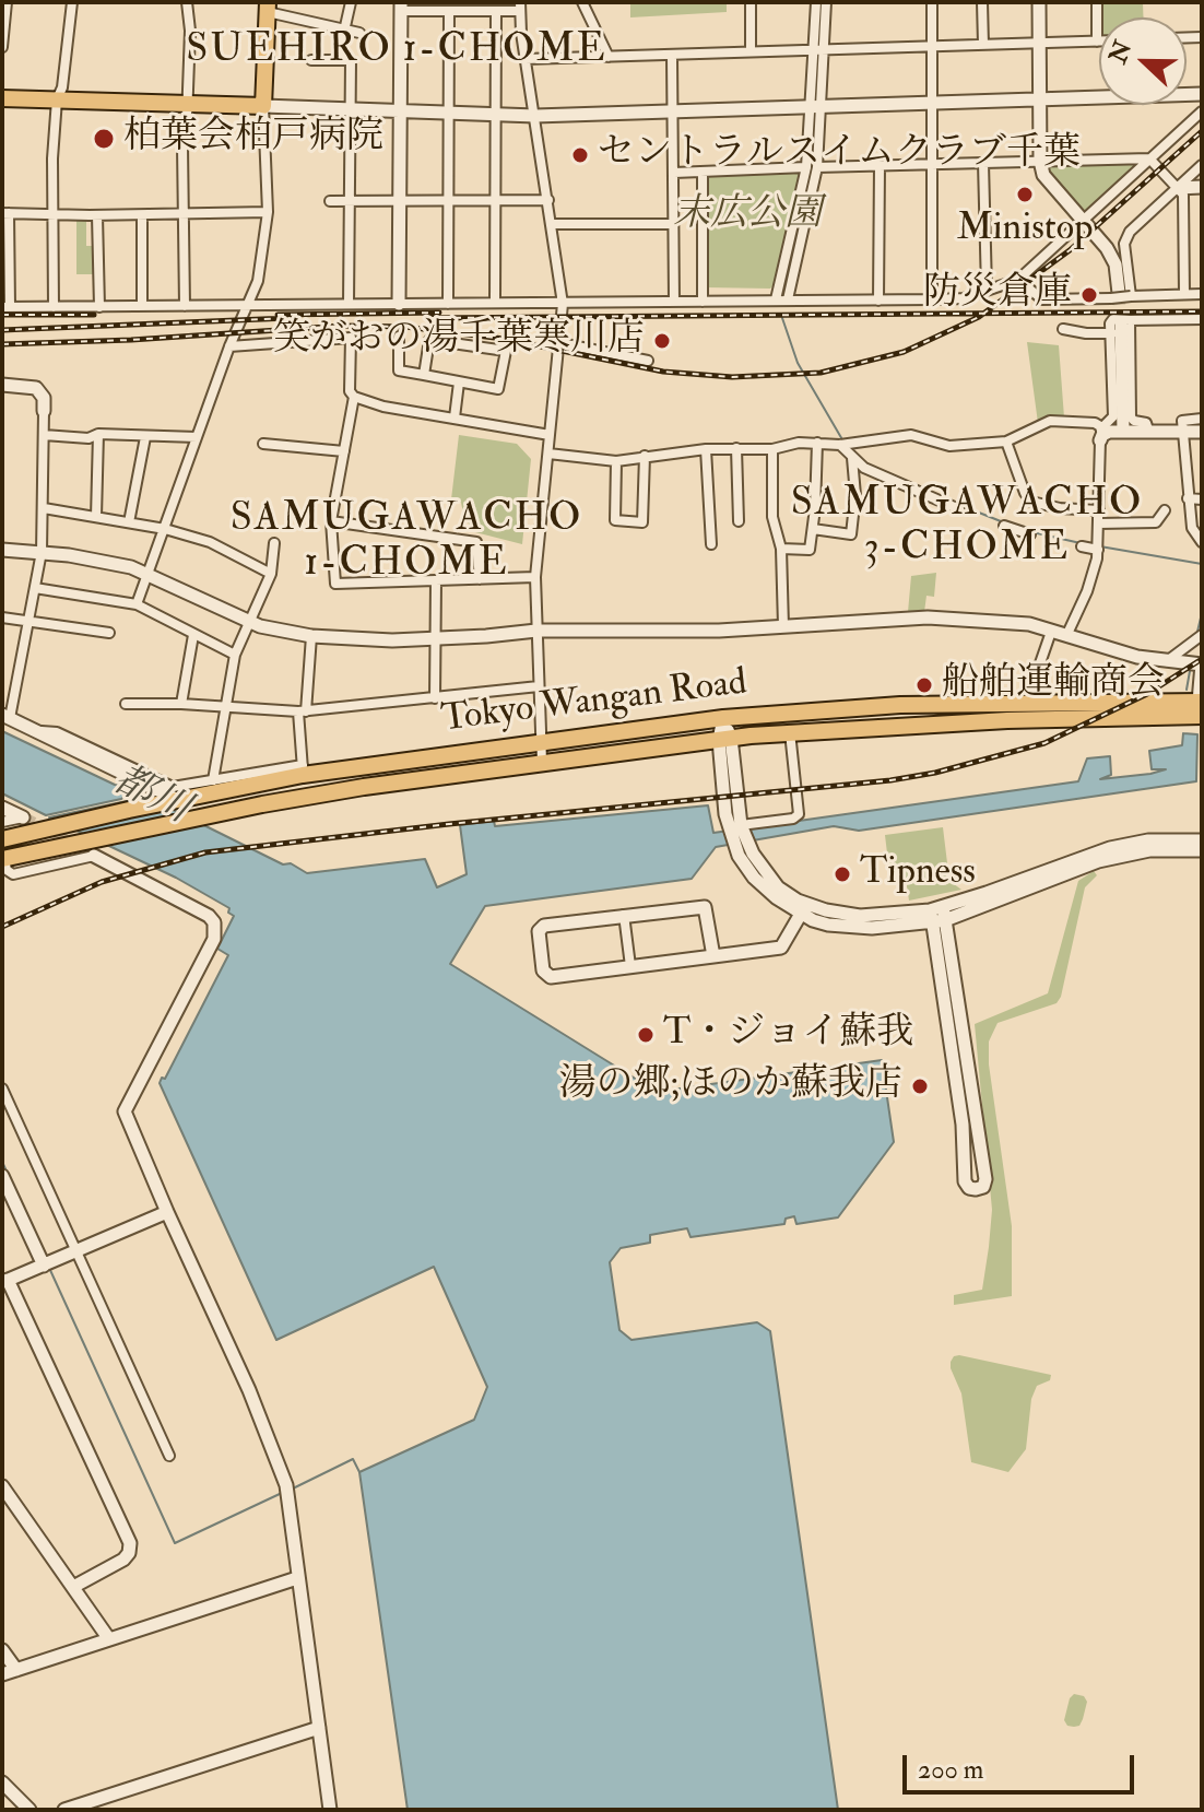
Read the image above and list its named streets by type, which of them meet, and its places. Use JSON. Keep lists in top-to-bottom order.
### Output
{
  "streets": {
    "main road": ["Tokyo Wangan Road"]
  },
  "districts": ["SUEHIRO 1-CHOME", "SAMUGAWACHO 3-CHOME", "SAMUGAWACHO 1-CHOME"],
  "water": ["都川"],
  "parks": ["末広公園"],
  "places": [
    "柏葉会柏戸病院",
    "セントラルスイムクラブ千葉",
    "Ministop",
    "防災倉庫",
    "笑がおの湯千葉寒川店",
    "船舶運輸商会",
    "Tipness",
    "T・ジョイ蘇我",
    "湯の郷;ほのか蘇我店"
  ],
  "scale_bar": "200 m",
  "north": "left"
}
